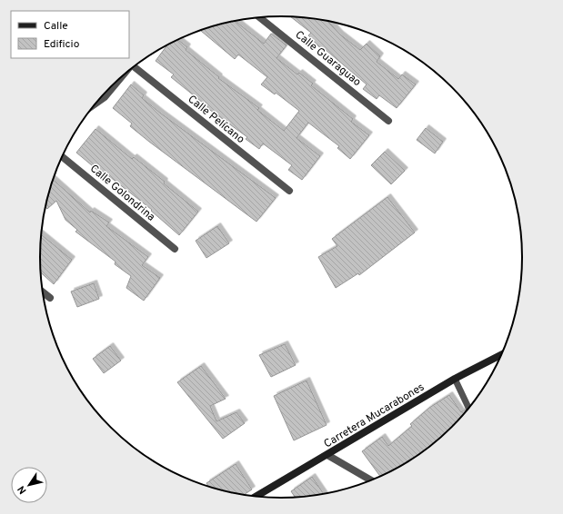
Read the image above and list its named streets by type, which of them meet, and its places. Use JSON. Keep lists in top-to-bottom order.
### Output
{
  "streets": {
    "street": [
      "Calle Guaraguao",
      "Calle Pelícano",
      "Calle Golondrina",
      "Carretera Mucarabones"
    ]
  },
  "legend": ["Calle", "Edificio"],
  "north": "bottom left"
}
